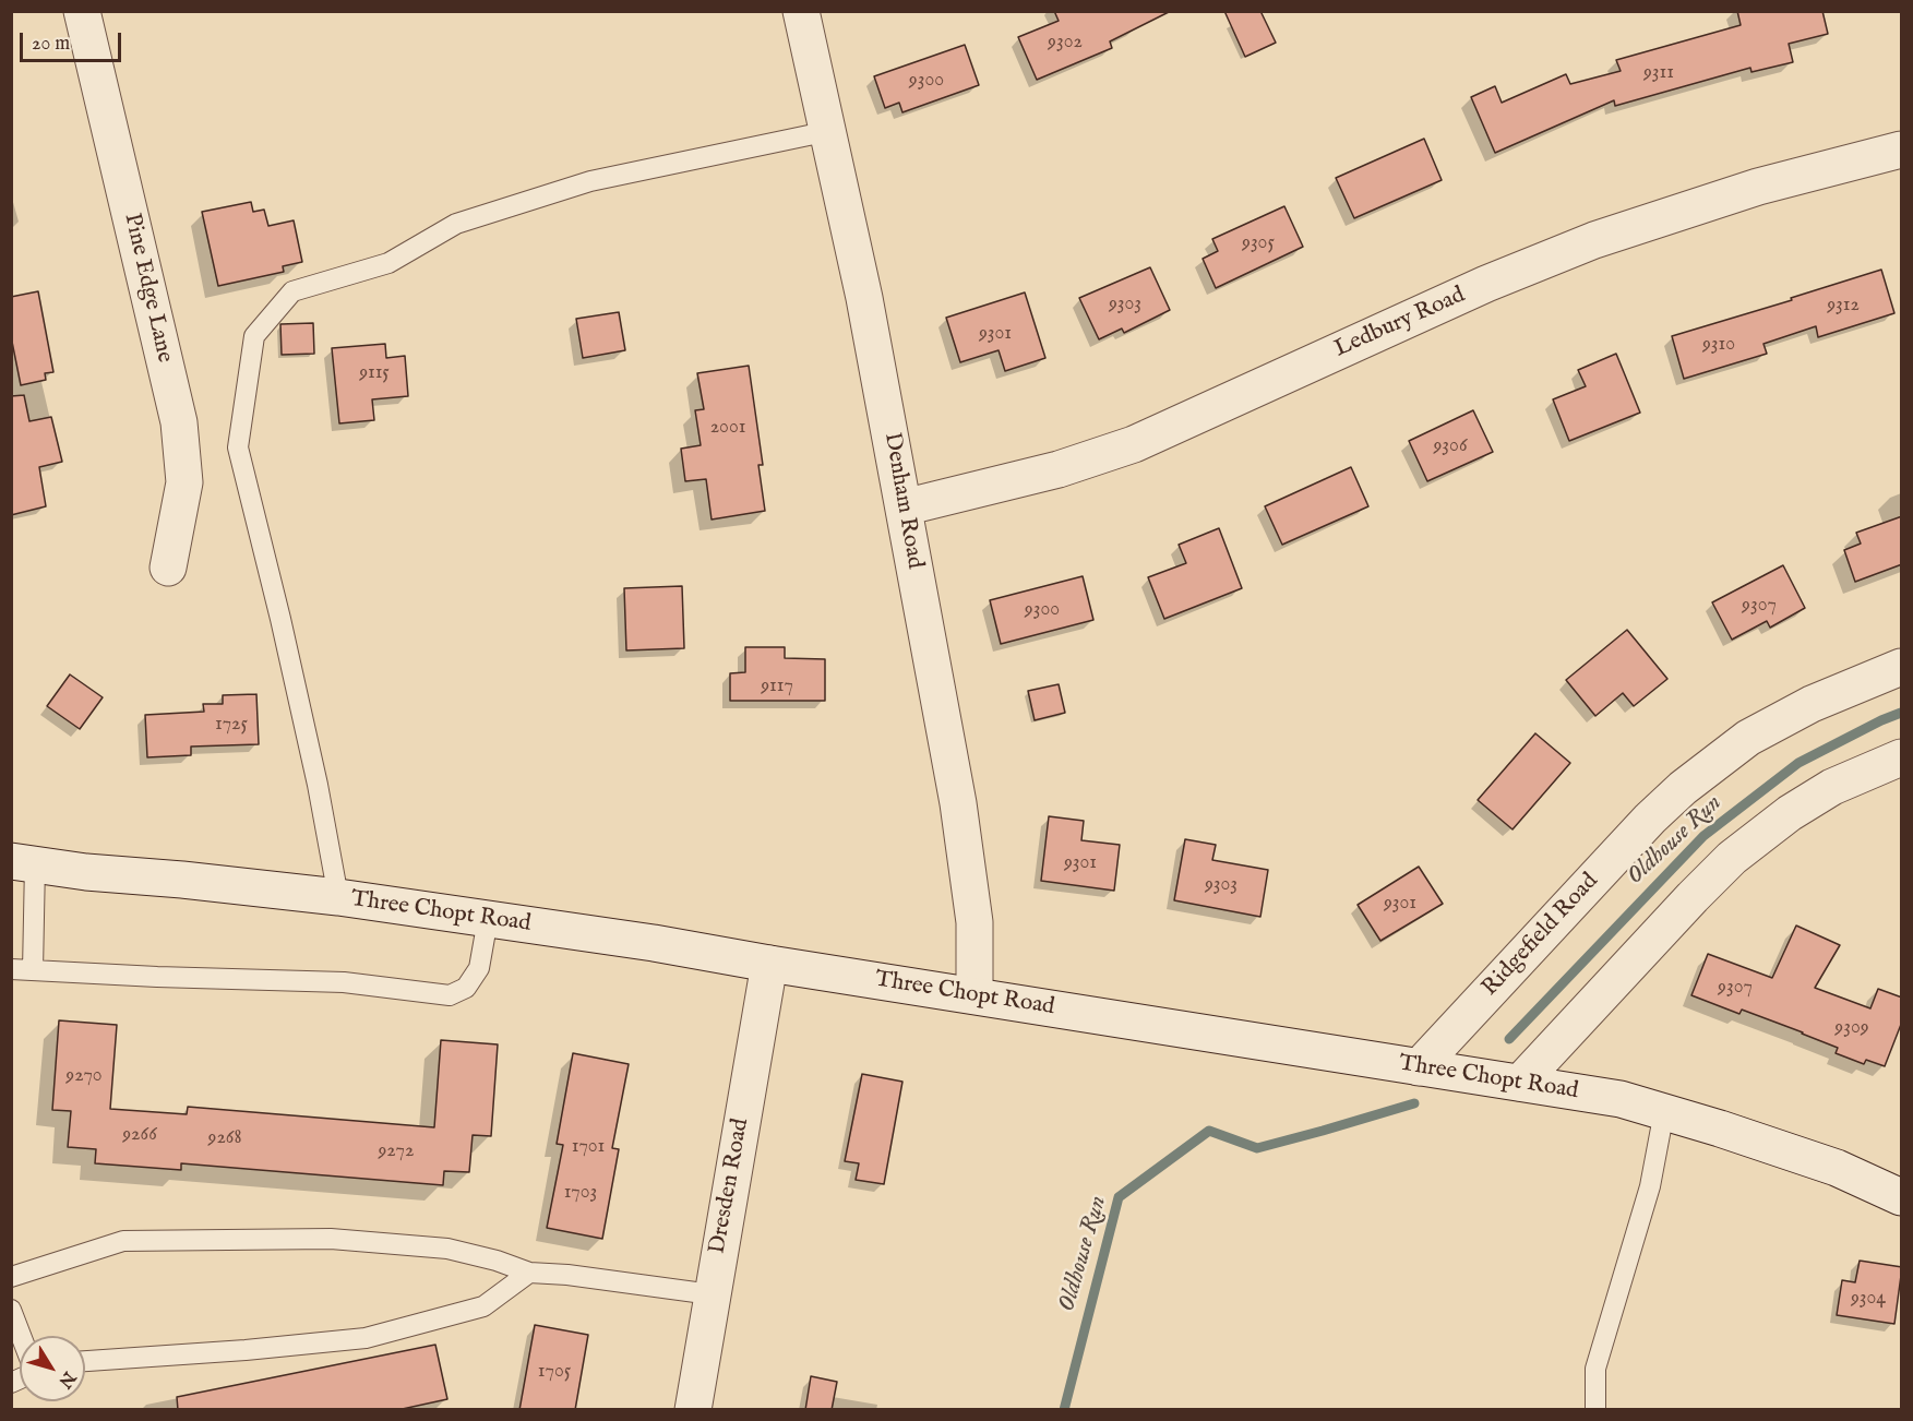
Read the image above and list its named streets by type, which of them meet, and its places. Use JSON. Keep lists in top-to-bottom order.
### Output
{
  "streets": {
    "street": [
      "Pine Edge Lane",
      "Ledbury Road",
      "Denham Road",
      "Three Chopt Road",
      "Ridgefield Road",
      "Dresden Road"
    ]
  },
  "crossings": [
    ["Ledbury Road", "Denham Road"],
    ["Denham Road", "Three Chopt Road"],
    ["Three Chopt Road", "Ridgefield Road"],
    ["Three Chopt Road", "Dresden Road"]
  ],
  "water": ["Oldhouse Run"],
  "house_numbers": [
    "9302",
    "9311",
    "9300",
    "9305",
    "9303",
    "9312",
    "9301",
    "9310",
    "9115",
    "2001",
    "9306",
    "9307",
    "9300",
    "9117",
    "1725",
    "9301",
    "9303",
    "9301",
    "9307",
    "9309",
    "9270",
    "9266",
    "9268",
    "1701",
    "9272",
    "1703",
    "9304",
    "1705"
  ],
  "scale_bar": "20 m",
  "north": "bottom right"
}
